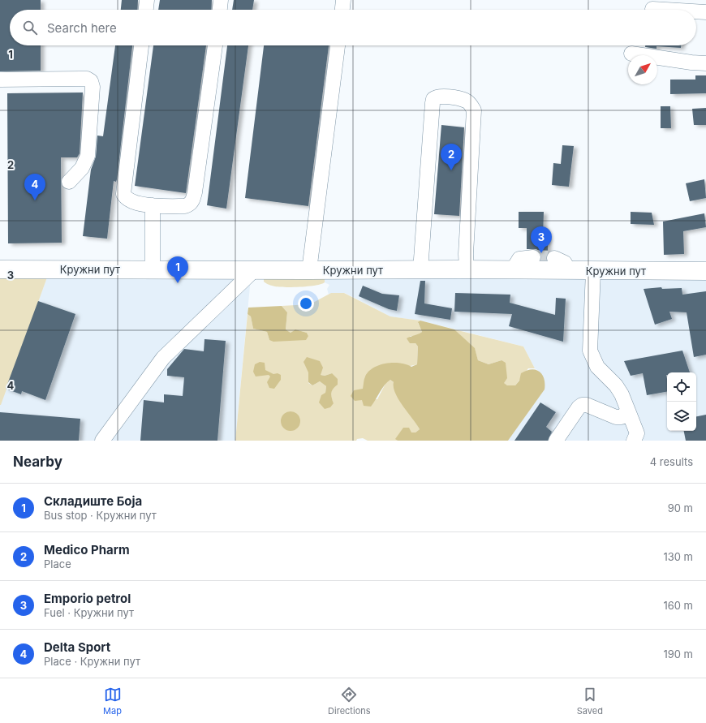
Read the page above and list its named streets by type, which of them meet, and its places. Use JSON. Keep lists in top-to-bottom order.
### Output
{
  "streets": {
    "main road": ["Кружни пут"]
  },
  "north": "top right",
  "page": {
    "search": "Search here",
    "pins": [
      "2",
      "4",
      "3",
      "1"
    ],
    "heading": ["Nearby", "4 results"],
    "list": [
      {
        "mark": "1",
        "name": "Складиште Боја",
        "note": "Bus stop · Кружни пут",
        "value": "90 m"
      },
      {
        "mark": "2",
        "name": "Medico Pharm",
        "note": "Place",
        "value": "130 m"
      },
      {
        "mark": "3",
        "name": "Emporio petrol",
        "note": "Fuel · Кружни пут",
        "value": "160 m"
      },
      {
        "mark": "4",
        "name": "Delta Sport",
        "note": "Place · Кружни пут",
        "value": "190 m"
      }
    ],
    "nav": ["Map", "Directions", "Saved"]
  },
  "grid": {
    "rows": [
      "1",
      "2",
      "3",
      "4"
    ]
  }
}
